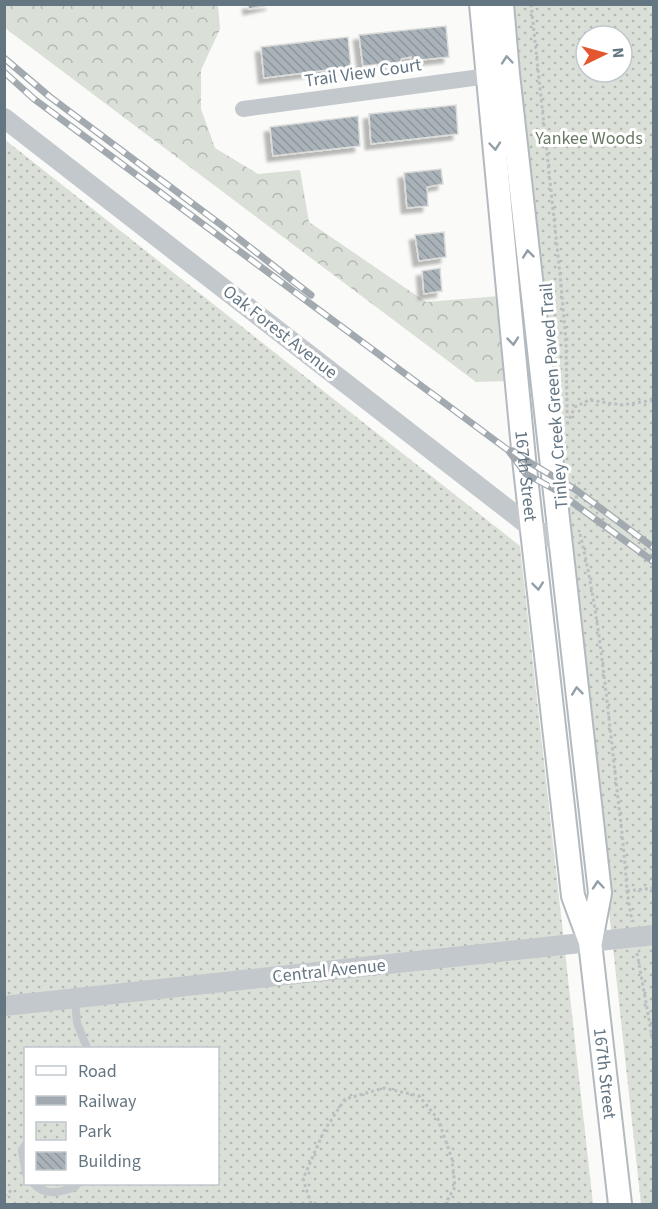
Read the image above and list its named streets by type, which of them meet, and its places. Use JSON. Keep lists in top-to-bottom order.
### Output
{
  "streets": {
    "main road": ["167th Street"],
    "street": ["Trail View Court", "Oak Forest Avenue", "Central Avenue"],
    "path": ["Tinley Creek Green Paved Trail"]
  },
  "crossings": [
    ["Trail View Court", "167th Street"],
    ["Oak Forest Avenue", "Tinley Creek Green Paved Trail"],
    ["Oak Forest Avenue", "167th Street"],
    ["Tinley Creek Green Paved Trail", "167th Street"],
    ["167th Street", "Central Avenue"]
  ],
  "parks": ["Yankee Woods"],
  "legend": [
    "Road",
    "Railway",
    "Park",
    "Building"
  ],
  "north": "right"
}
